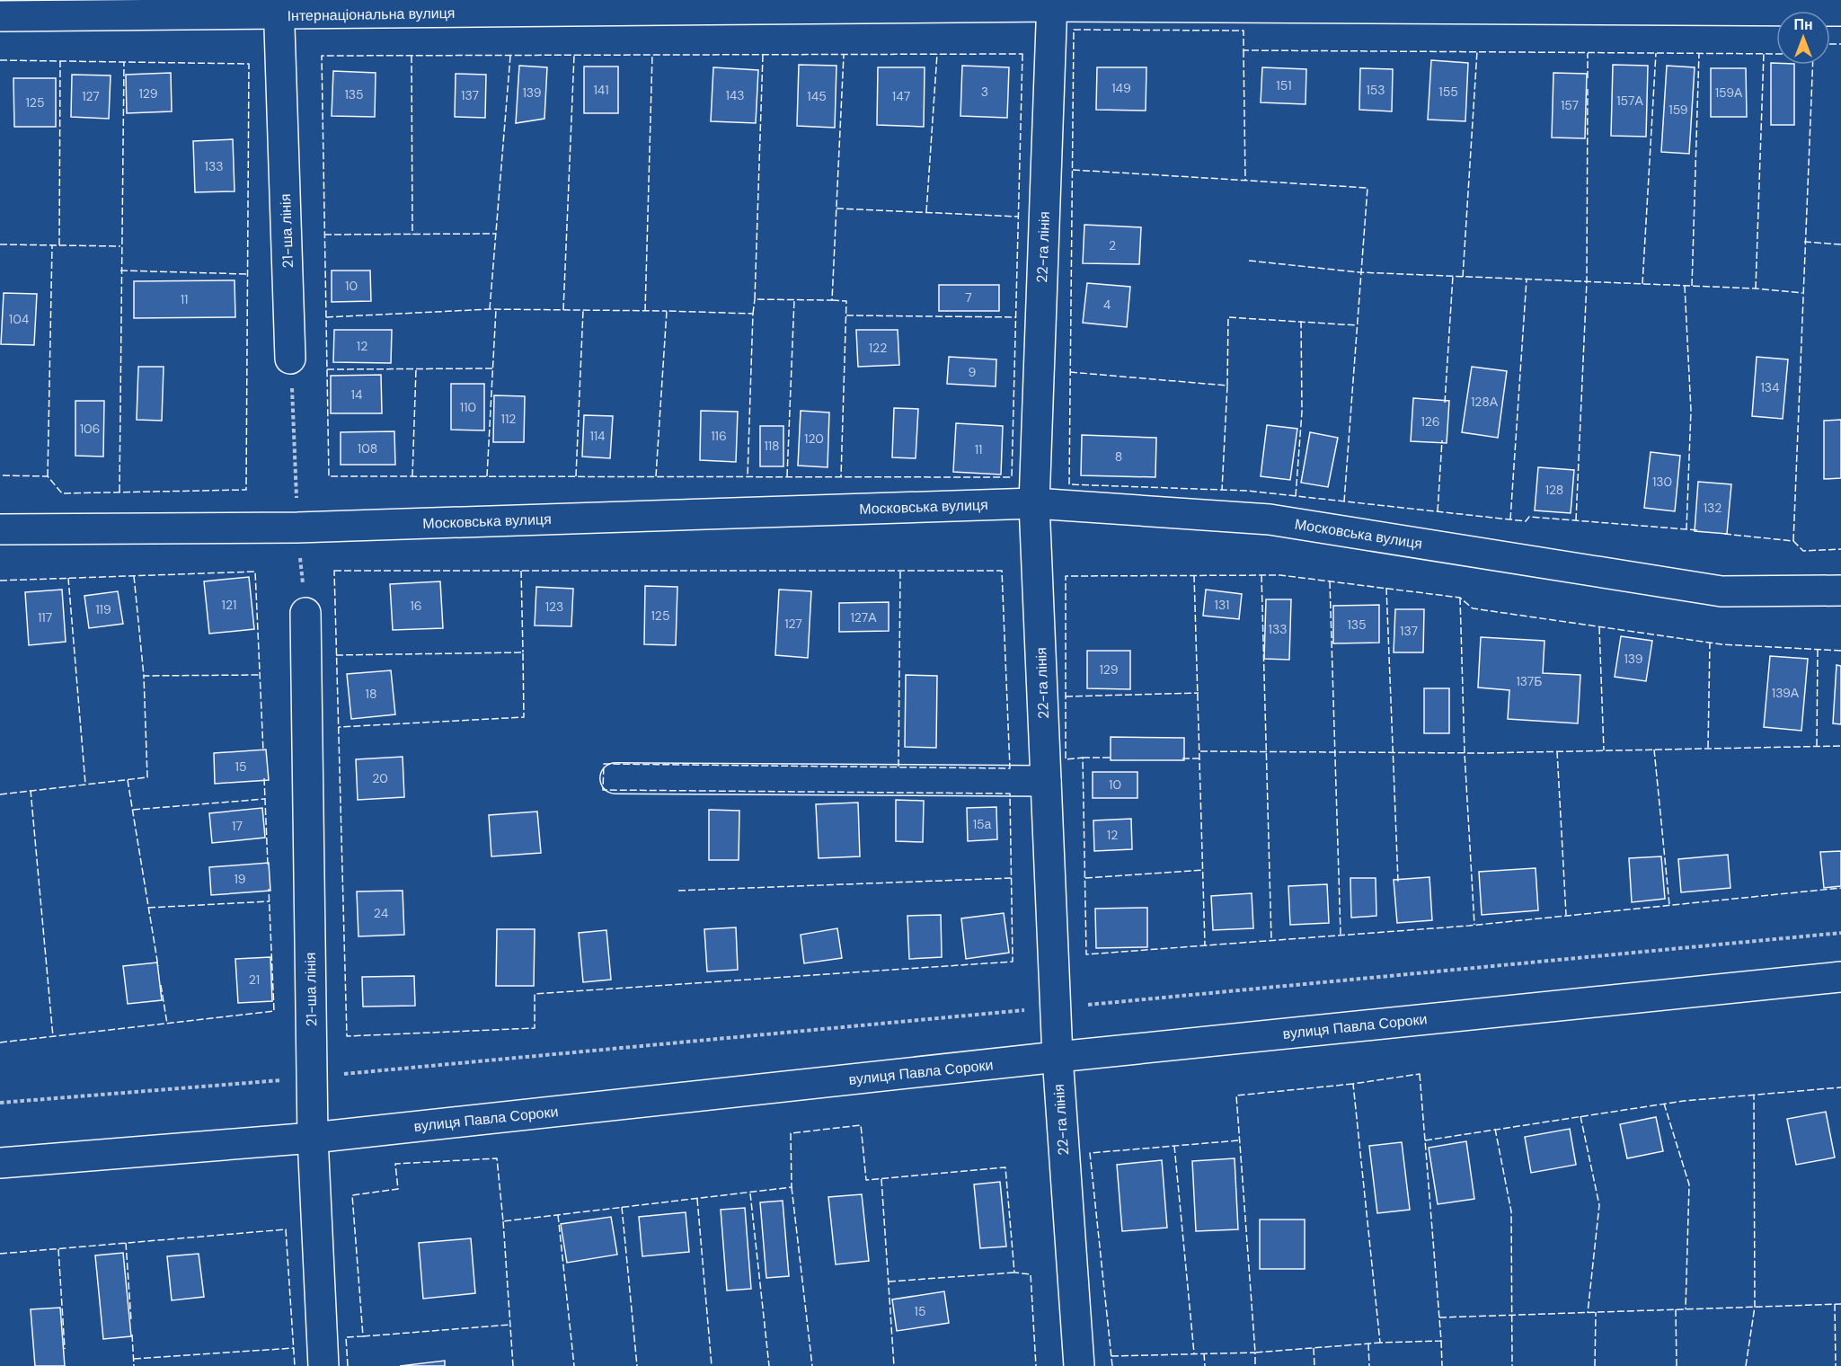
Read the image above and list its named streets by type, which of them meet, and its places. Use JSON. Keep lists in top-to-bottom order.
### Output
{
  "streets": {
    "street": [
      "Інтернаціональна вулиця",
      "21-ша лінія",
      "22-га лінія",
      "Московська вулиця",
      "вулиця Павла Сороки"
    ]
  },
  "crossings": [
    ["Інтернаціональна вулиця", "21-ша лінія"],
    ["Інтернаціональна вулиця", "22-га лінія"],
    ["21-ша лінія", "вулиця Павла Сороки"],
    ["22-га лінія", "Московська вулиця"],
    ["22-га лінія", "вулиця Павла Сороки"]
  ],
  "house_numbers": [
    "151",
    "149",
    "141",
    "153",
    "3",
    "155",
    "139",
    "159А",
    "129",
    "135",
    "137",
    "143",
    "127",
    "145",
    "147",
    "157А",
    "125",
    "157",
    "159",
    "133",
    "2",
    "10",
    "7",
    "11",
    "4",
    "104",
    "12",
    "122",
    "9",
    "134",
    "14",
    "128А",
    "110",
    "112",
    "126",
    "106",
    "114",
    "116",
    "120",
    "118",
    "108",
    "11",
    "8",
    "130",
    "128",
    "132",
    "121",
    "131",
    "16",
    "123",
    "119",
    "125",
    "117",
    "127А",
    "127",
    "135",
    "133",
    "137",
    "139",
    "129",
    "137Б",
    "139А",
    "18",
    "15",
    "20",
    "10",
    "15а",
    "17",
    "12",
    "19",
    "24",
    "21",
    "15"
  ],
  "north": "top"
}
